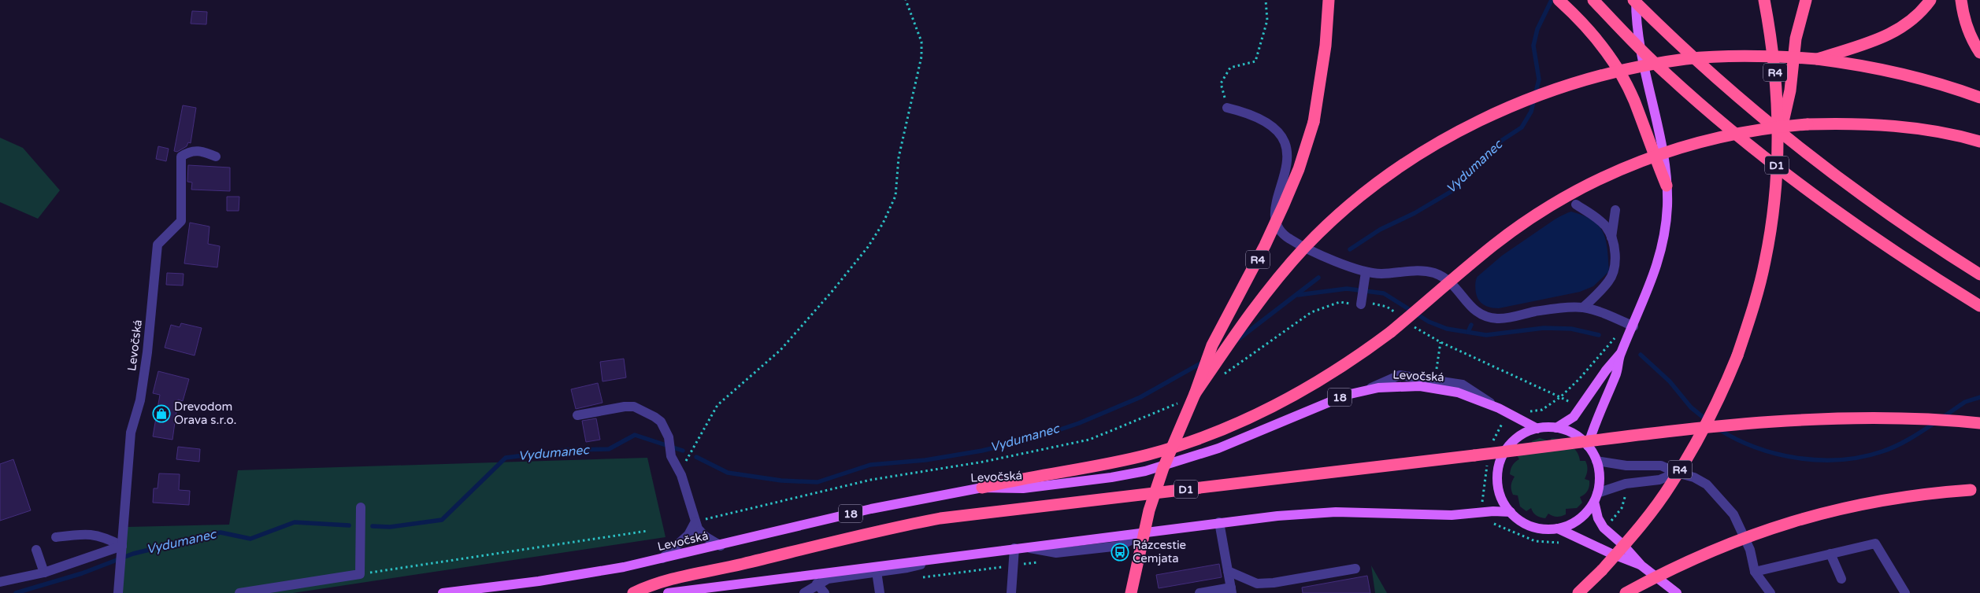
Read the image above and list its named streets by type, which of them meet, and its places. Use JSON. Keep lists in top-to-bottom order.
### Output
{
  "streets": {
    "highway": ["R4", "D1"],
    "main road": ["Levočská", "18"]
  },
  "water": ["Vydumanec"],
  "places": {
    "shop": ["Drevodom Orava s.r.o."],
    "bus stop": ["Rázcestie Cemjata"]
  }
}
